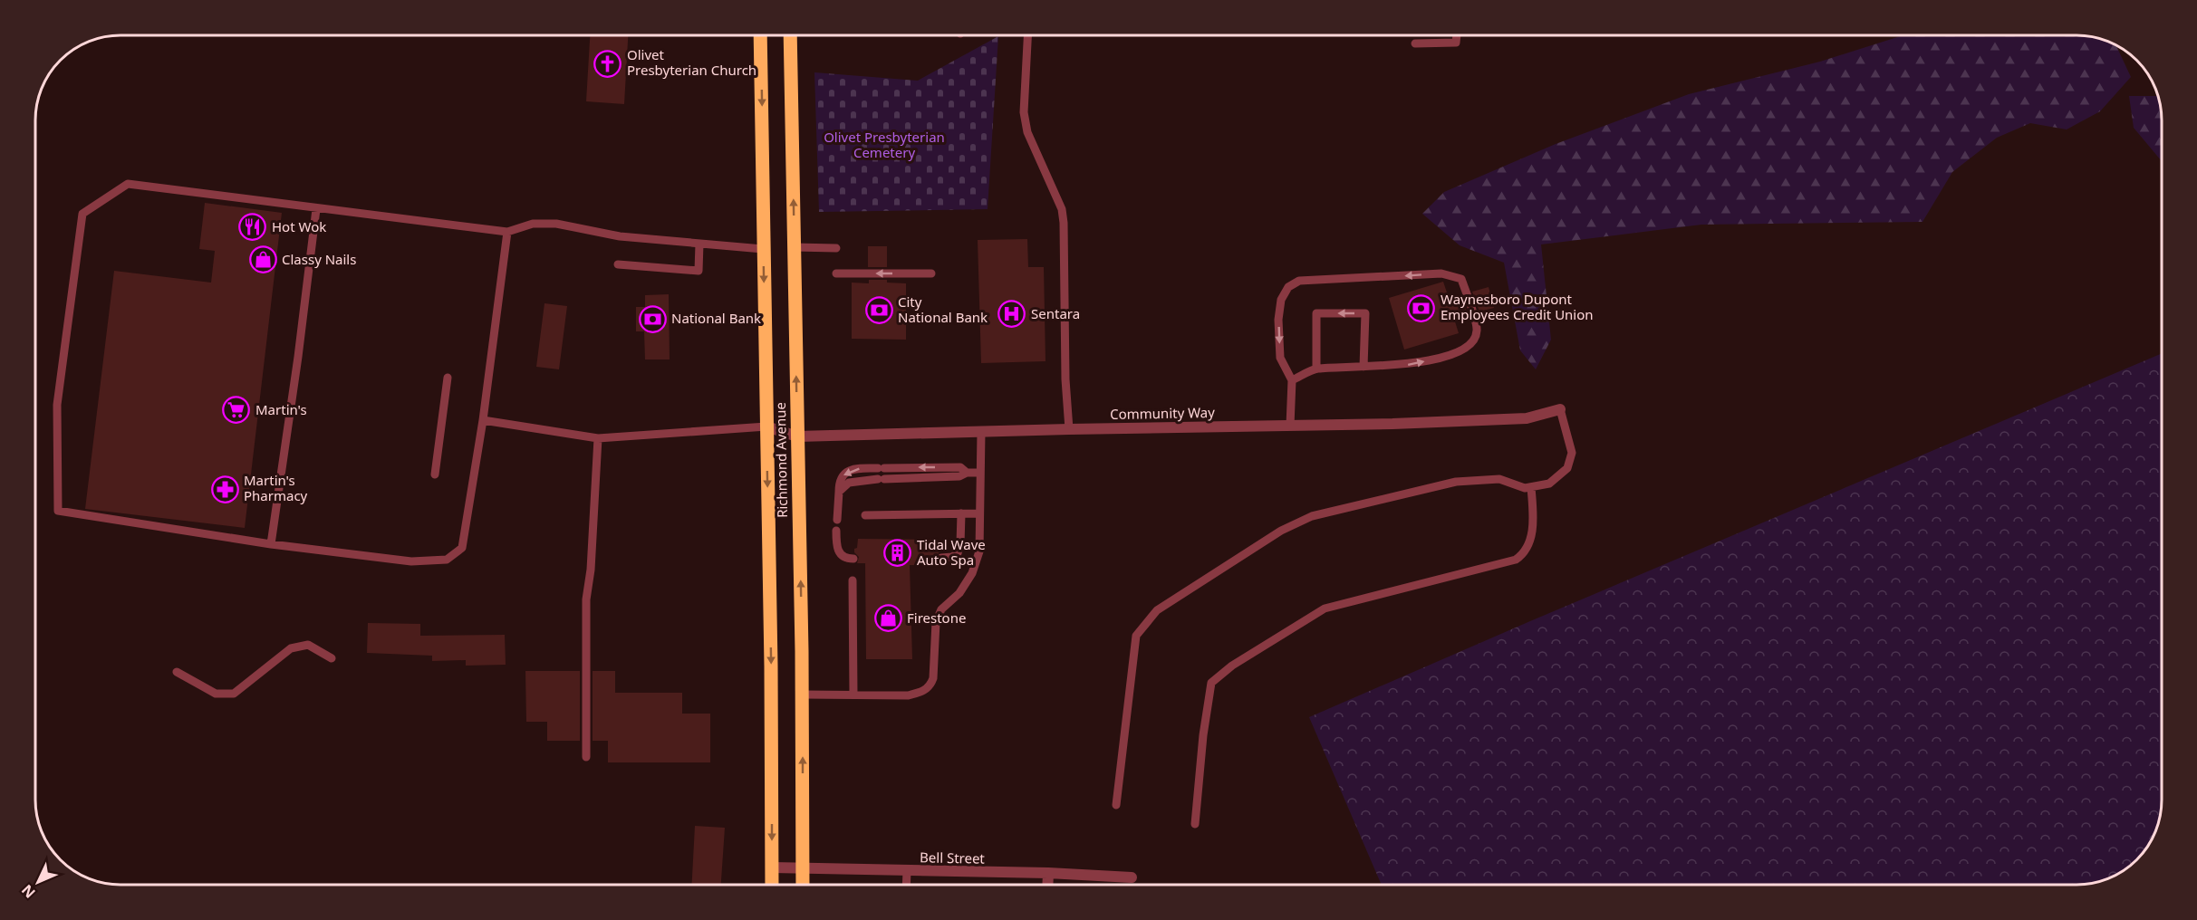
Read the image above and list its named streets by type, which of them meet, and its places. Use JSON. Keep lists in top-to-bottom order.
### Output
{
  "streets": {
    "main road": ["Richmond Avenue"],
    "street": ["Community Way", "Bell Street"]
  },
  "crossings": [
    ["Community Way", "Richmond Avenue"],
    ["Richmond Avenue", "Bell Street"]
  ],
  "parks": ["Olivet Presbyterian Cemetery"],
  "places": {
    "church": ["Olivet Presbyterian Church"],
    "restaurant": ["Hot Wok"],
    "shop": ["Classy Nails", "Firestone"],
    "bank": ["Waynesboro Dupont Employees Credit Union", "City National Bank", "National Bank"],
    "hospital": ["Sentara"],
    "supermarket": ["Martin's"],
    "pharmacy": ["Martin's Pharmacy"],
    "building": ["Tidal Wave Auto Spa"]
  },
  "north": "bottom left"
}
